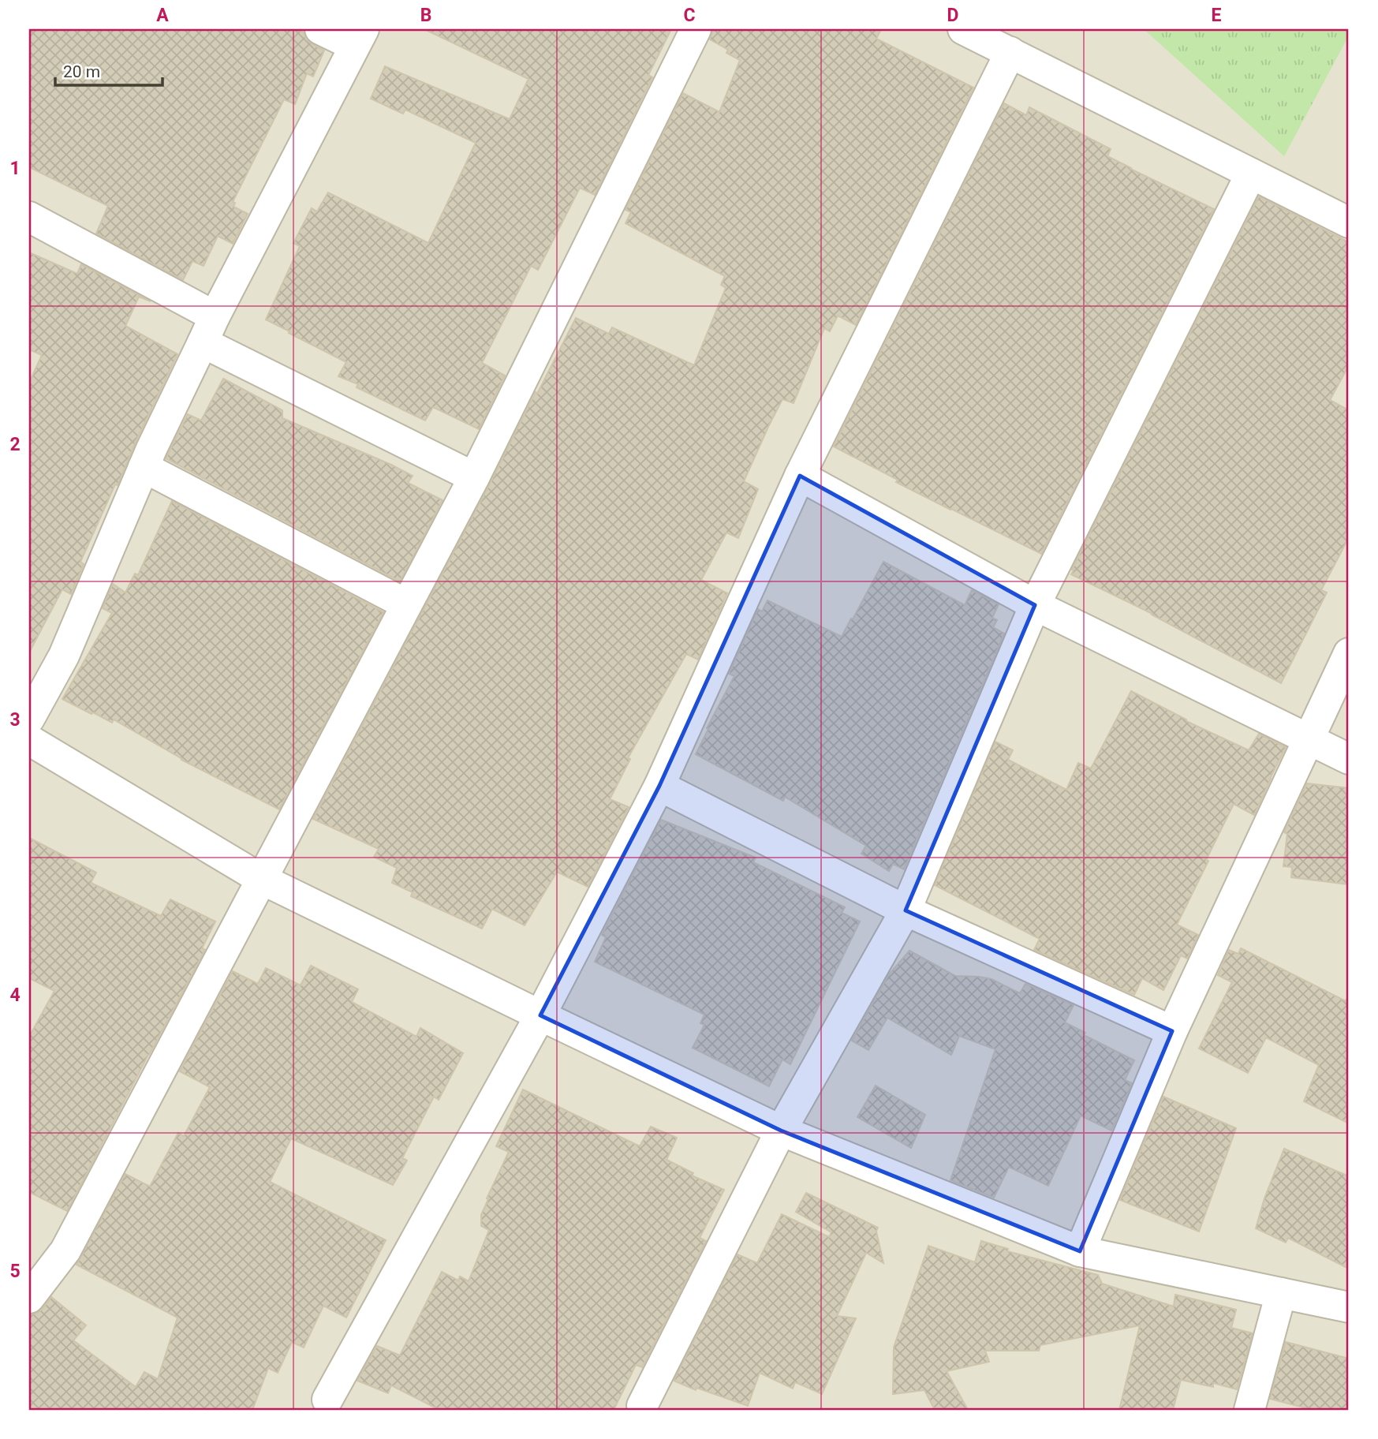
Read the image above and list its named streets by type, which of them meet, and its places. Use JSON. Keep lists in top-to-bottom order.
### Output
{
  "scale_bar": "20 m",
  "grid": {
    "columns": [
      "A",
      "B",
      "C",
      "D",
      "E"
    ],
    "rows": [
      "1",
      "2",
      "3",
      "4",
      "5"
    ]
  }
}
